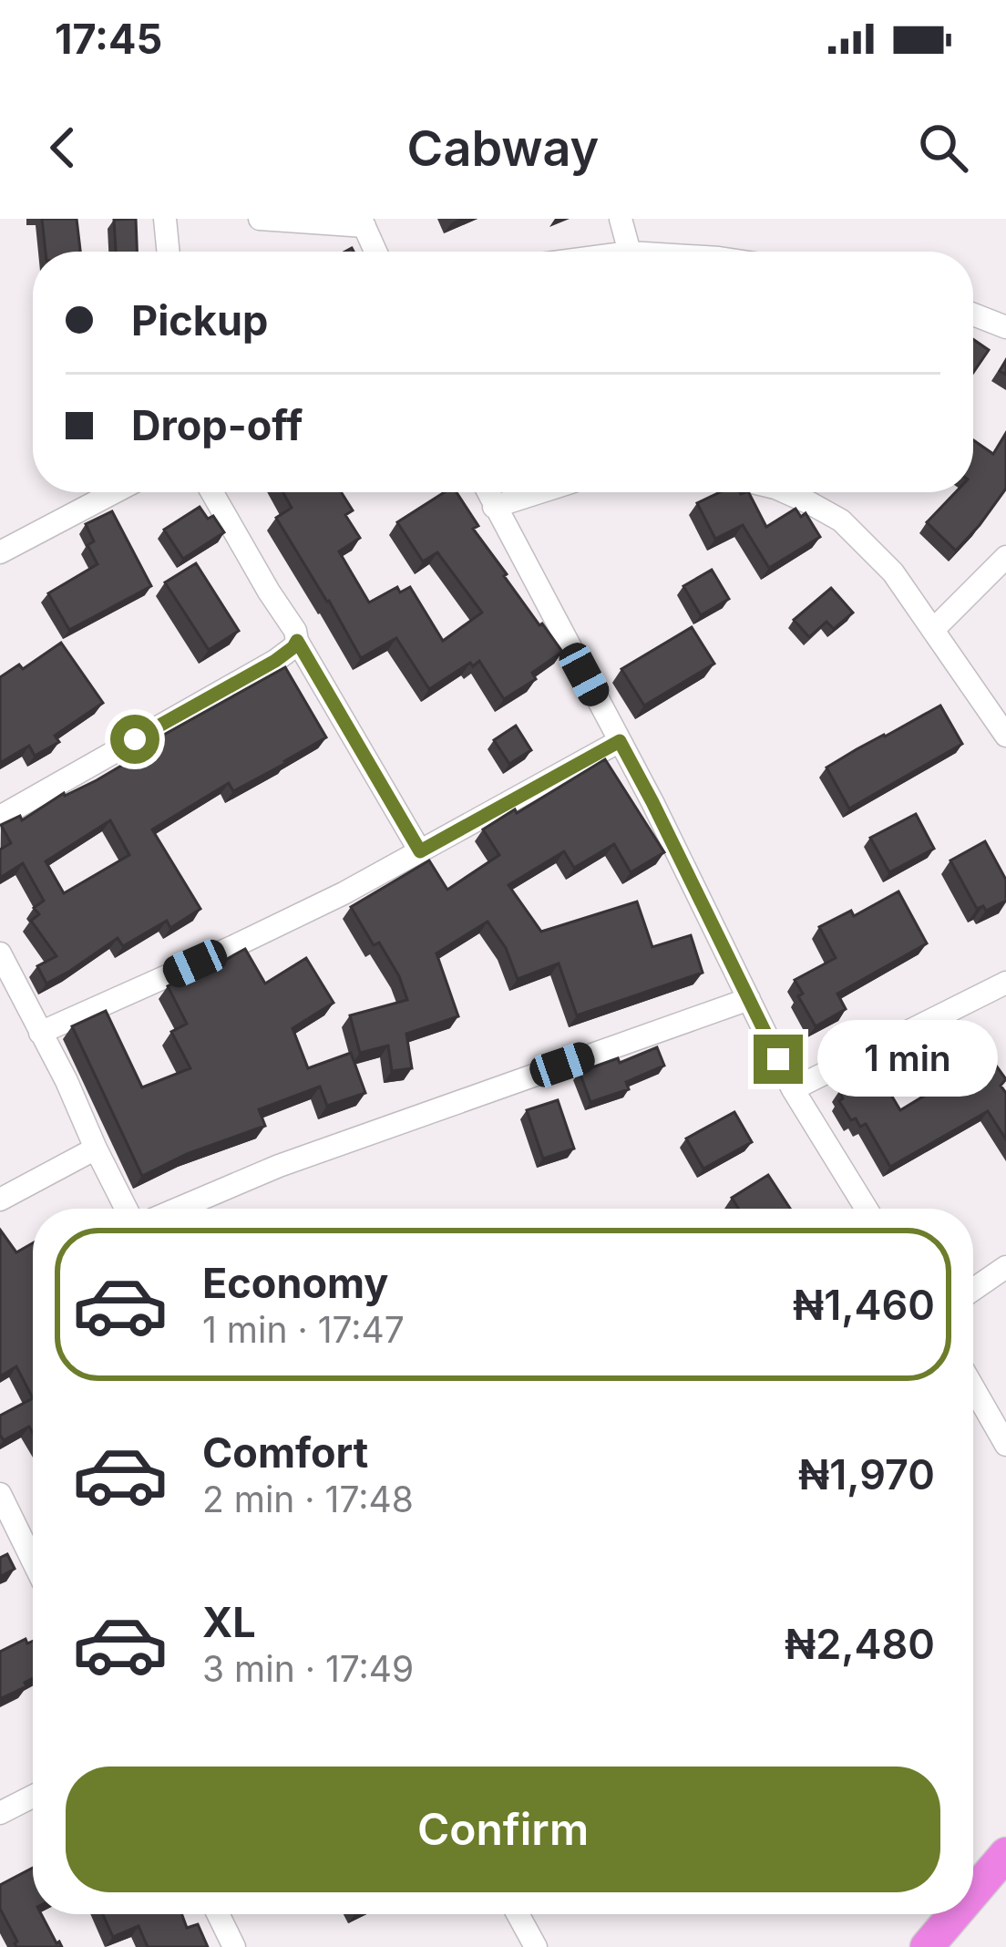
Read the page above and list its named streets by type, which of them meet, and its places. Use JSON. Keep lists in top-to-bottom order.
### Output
{
  "page": {
    "status": "17:45",
    "header": "Cabway",
    "banner": ["Pickup", "Drop-off"],
    "bubble": "1 min",
    "list": [
      {
        "name": "Economy",
        "note": "1 min · 17:47",
        "value": "₦1,460"
      },
      {
        "name": "Comfort",
        "note": "2 min · 17:48",
        "value": "₦1,970"
      },
      {
        "name": "XL",
        "note": "3 min · 17:49",
        "value": "₦2,480"
      }
    ],
    "buttons": "Confirm"
  }
}
